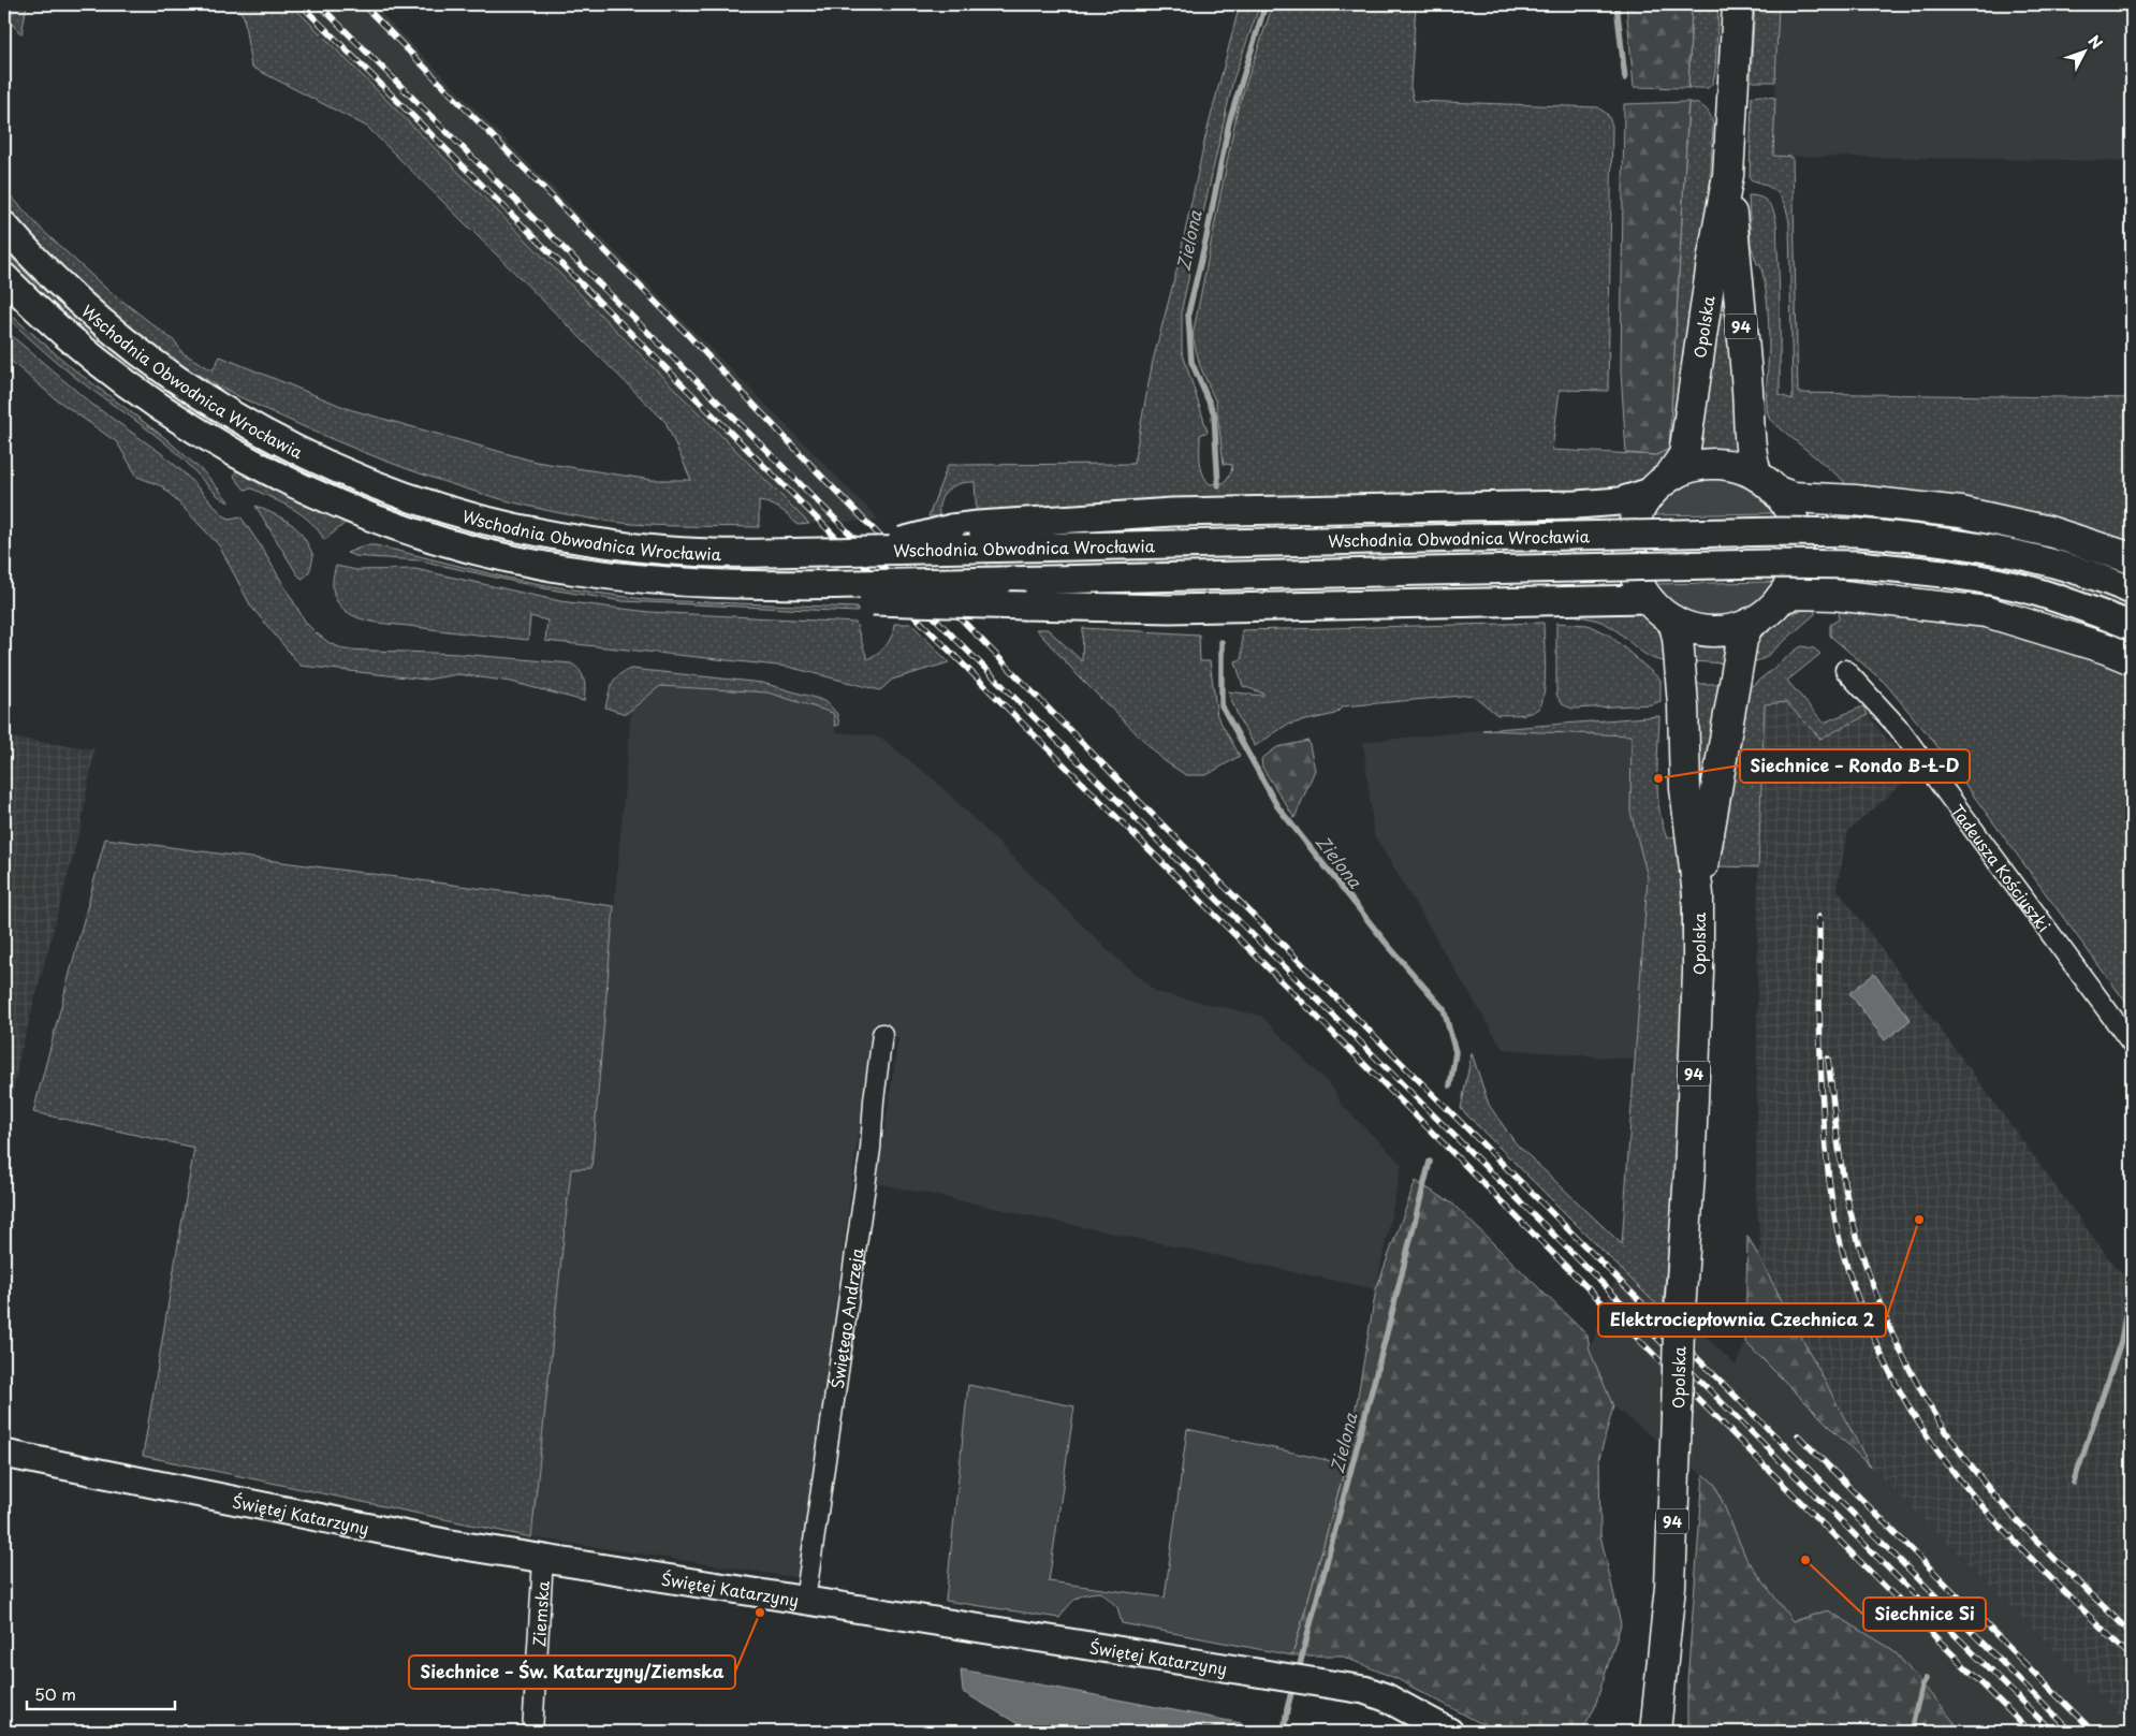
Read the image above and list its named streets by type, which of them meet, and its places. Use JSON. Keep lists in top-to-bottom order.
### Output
{
  "streets": {
    "main road": [
      "94",
      "Opolska",
      "Wschodnia Obwodnica Wrocławia",
      "Świętej Katarzyny"
    ],
    "street": ["Tadeusza Kościuszki", "Świętego Andrzeja", "Ziemska"]
  },
  "crossings": [
    ["94", "Opolska"],
    ["Świętego Andrzeja", "Świętej Katarzyny"],
    ["Świętej Katarzyny", "Ziemska"]
  ],
  "water": ["Zielona"],
  "places": [
    "Siechnice – Rondo B-Ł-D",
    "Elektrociepłownia Czechnica 2",
    "Siechnice Si",
    "Siechnice – Św. Katarzyny/Ziemska"
  ],
  "scale_bar": "50 m",
  "north": "top right"
}
